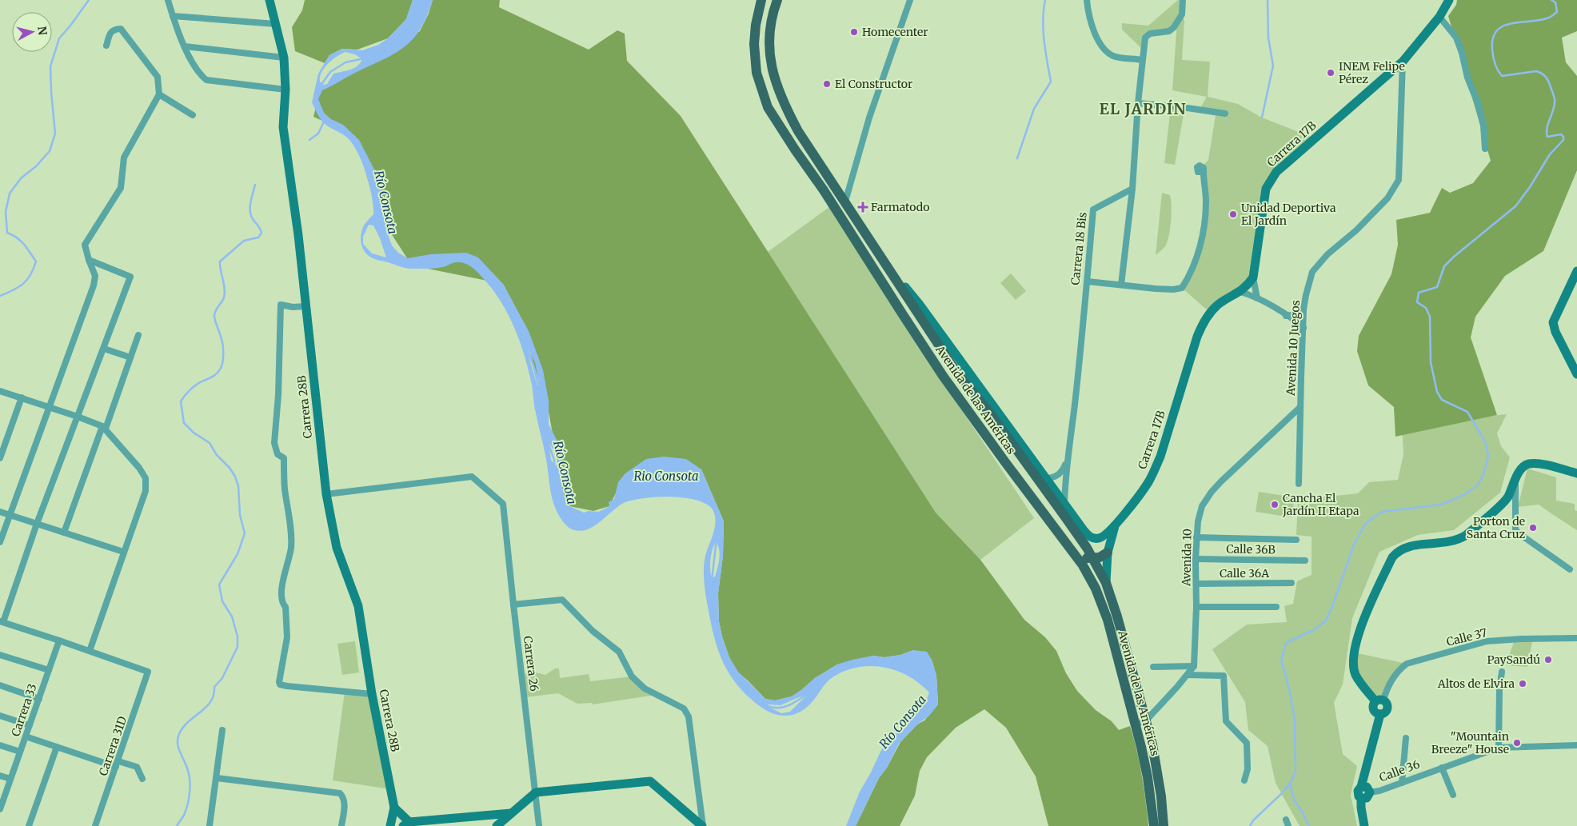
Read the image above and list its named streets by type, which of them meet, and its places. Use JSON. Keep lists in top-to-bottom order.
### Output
{
  "streets": {
    "main road": ["Avenida de las Américas"],
    "street": [
      "Carrera 17B",
      "Carrera 18 Bis",
      "Avenida 10 Juegos",
      "Carrera 28B",
      "Calle 36B",
      "Avenida 10",
      "Calle 36A",
      "Calle 37",
      "Carrera 26",
      "Carrera 33",
      "Carrera 31D",
      "Calle 36"
    ]
  },
  "crossings": [
    ["Carrera 17B", "Carrera 18 Bis"],
    ["Carrera 17B", "Avenida 10 Juegos"],
    ["Carrera 17B", "Avenida de las Américas"],
    ["Carrera 18 Bis", "Avenida de las Américas"],
    ["Avenida 10 Juegos", "Avenida 10"],
    ["Carrera 28B", "Carrera 26"],
    ["Calle 36B", "Avenida 10"],
    ["Avenida 10", "Calle 36A"],
    ["Calle 37", "Calle 36"]
  ],
  "districts": ["EL JARDÍN"],
  "water": ["Río Consota", "Rio Consota"],
  "places": {
    "other": [
      "Homecenter",
      "INEM Felipe Pérez",
      "El Constructor",
      "Unidad Deportiva El Jardín",
      "Cancha El Jardín II Etapa",
      "Porton de Santa Cruz",
      "PaySandú",
      "Altos de Elvira",
      "\"Mountain Breeze\" House"
    ],
    "health": ["Farmatodo"]
  },
  "north": "right"
}
